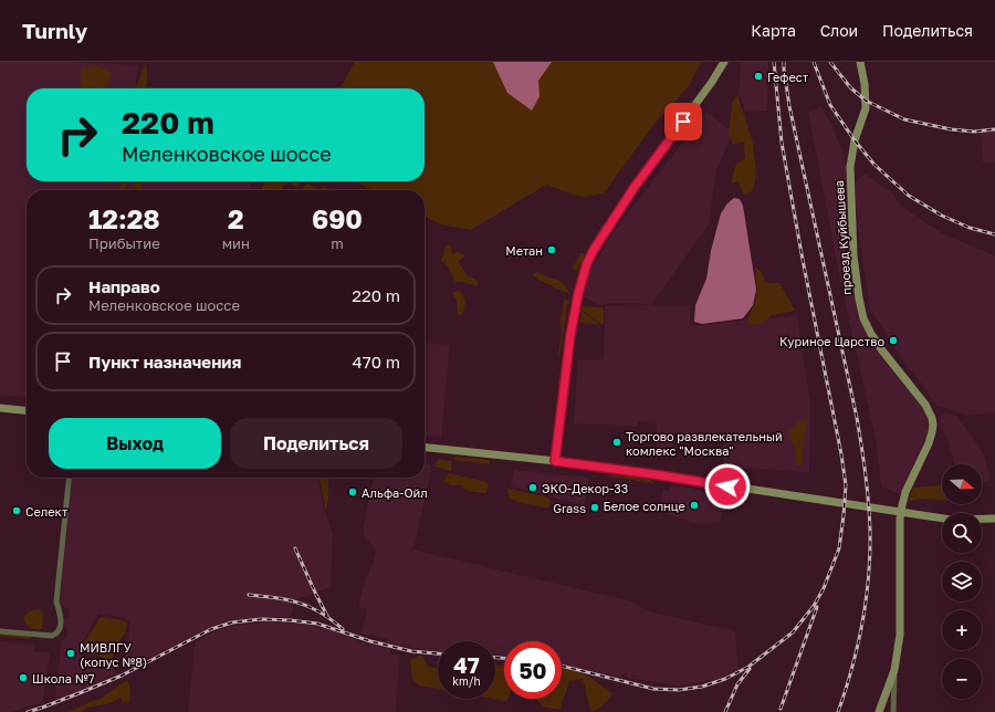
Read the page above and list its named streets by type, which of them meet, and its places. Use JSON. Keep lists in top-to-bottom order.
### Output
{
  "streets": {
    "main road": ["проезд Куйбышева"]
  },
  "places": [
    "Гефест",
    "Метан",
    "Куриное Царство",
    "Торгово развлекательный комлекс \"Москва\"",
    "ЭКО-Декор-33",
    "Альфа-Ойл",
    "Белое солнце",
    "Grass",
    "Селект",
    "МИВЛГУ (копус №8)",
    "Школа №7"
  ],
  "north": "right",
  "page": {
    "header": "Turnly",
    "nav": ["Карта", "Слои", "Поделиться"],
    "turn": ["220 m", "Меленковское шоссе"],
    "eta": [
      "12:28",
      "Прибытие",
      "2",
      "мин",
      "690",
      "m"
    ],
    "list": [
      {
        "name": "Направо",
        "note": "Меленковское шоссе",
        "value": "220 m"
      },
      {
        "name": "Пункт назначения",
        "value": "470 m"
      }
    ],
    "buttons": ["Выход", "Поделиться"],
    "map_buttons": ["+", "−"],
    "speed": "47 km/h",
    "limit": "50"
  }
}
